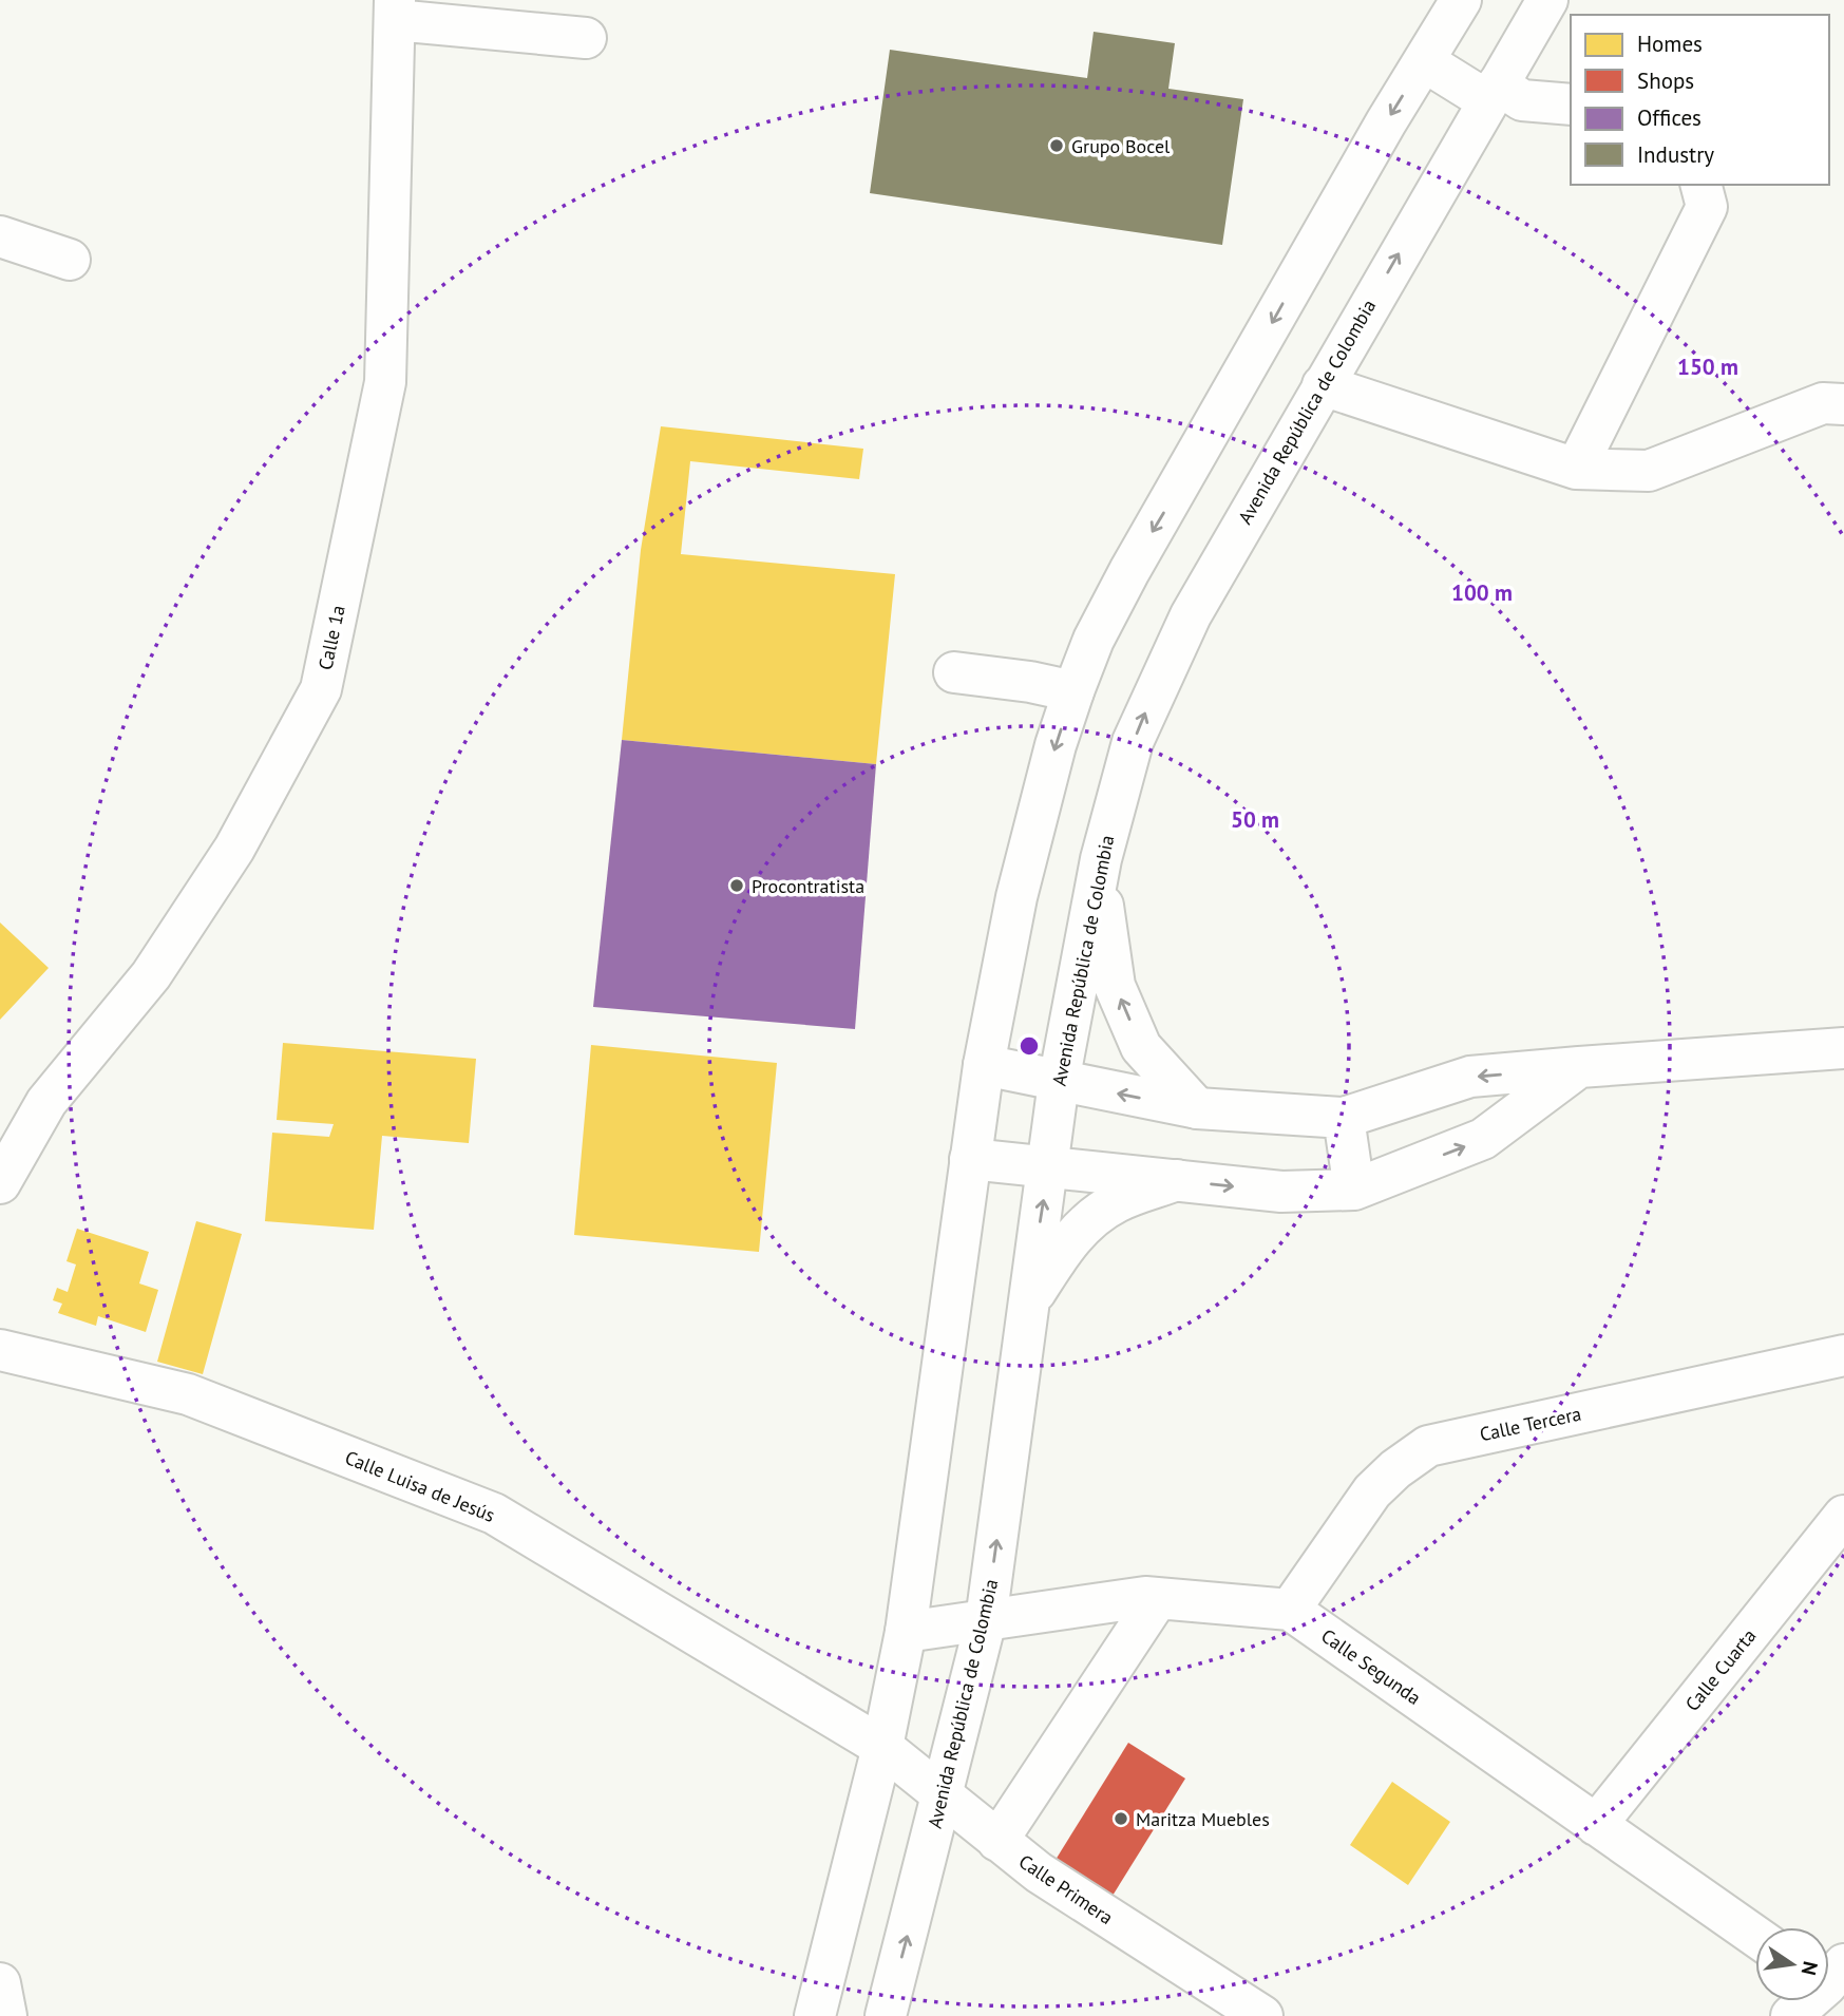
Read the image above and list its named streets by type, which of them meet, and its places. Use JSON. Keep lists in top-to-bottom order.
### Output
{
  "streets": {
    "street": [
      "Avenida República de Colombia",
      "Calle 1a",
      "Calle Tercera",
      "Calle Luisa de Jesús",
      "Calle Segunda",
      "Calle Cuarta",
      "Calle Primera"
    ]
  },
  "crossings": [
    ["Avenida República de Colombia", "Calle Primera"],
    ["Calle Tercera", "Calle Segunda"],
    ["Calle Luisa de Jesús", "Calle Primera"],
    ["Calle Segunda", "Calle Cuarta"]
  ],
  "places": ["Grupo Bocel", "Procontratista", "Maritza Muebles"],
  "legend": [
    "Homes",
    "Shops",
    "Offices",
    "Industry"
  ],
  "north": "right",
  "rings": ["150 m", "100 m", "50 m"]
}
